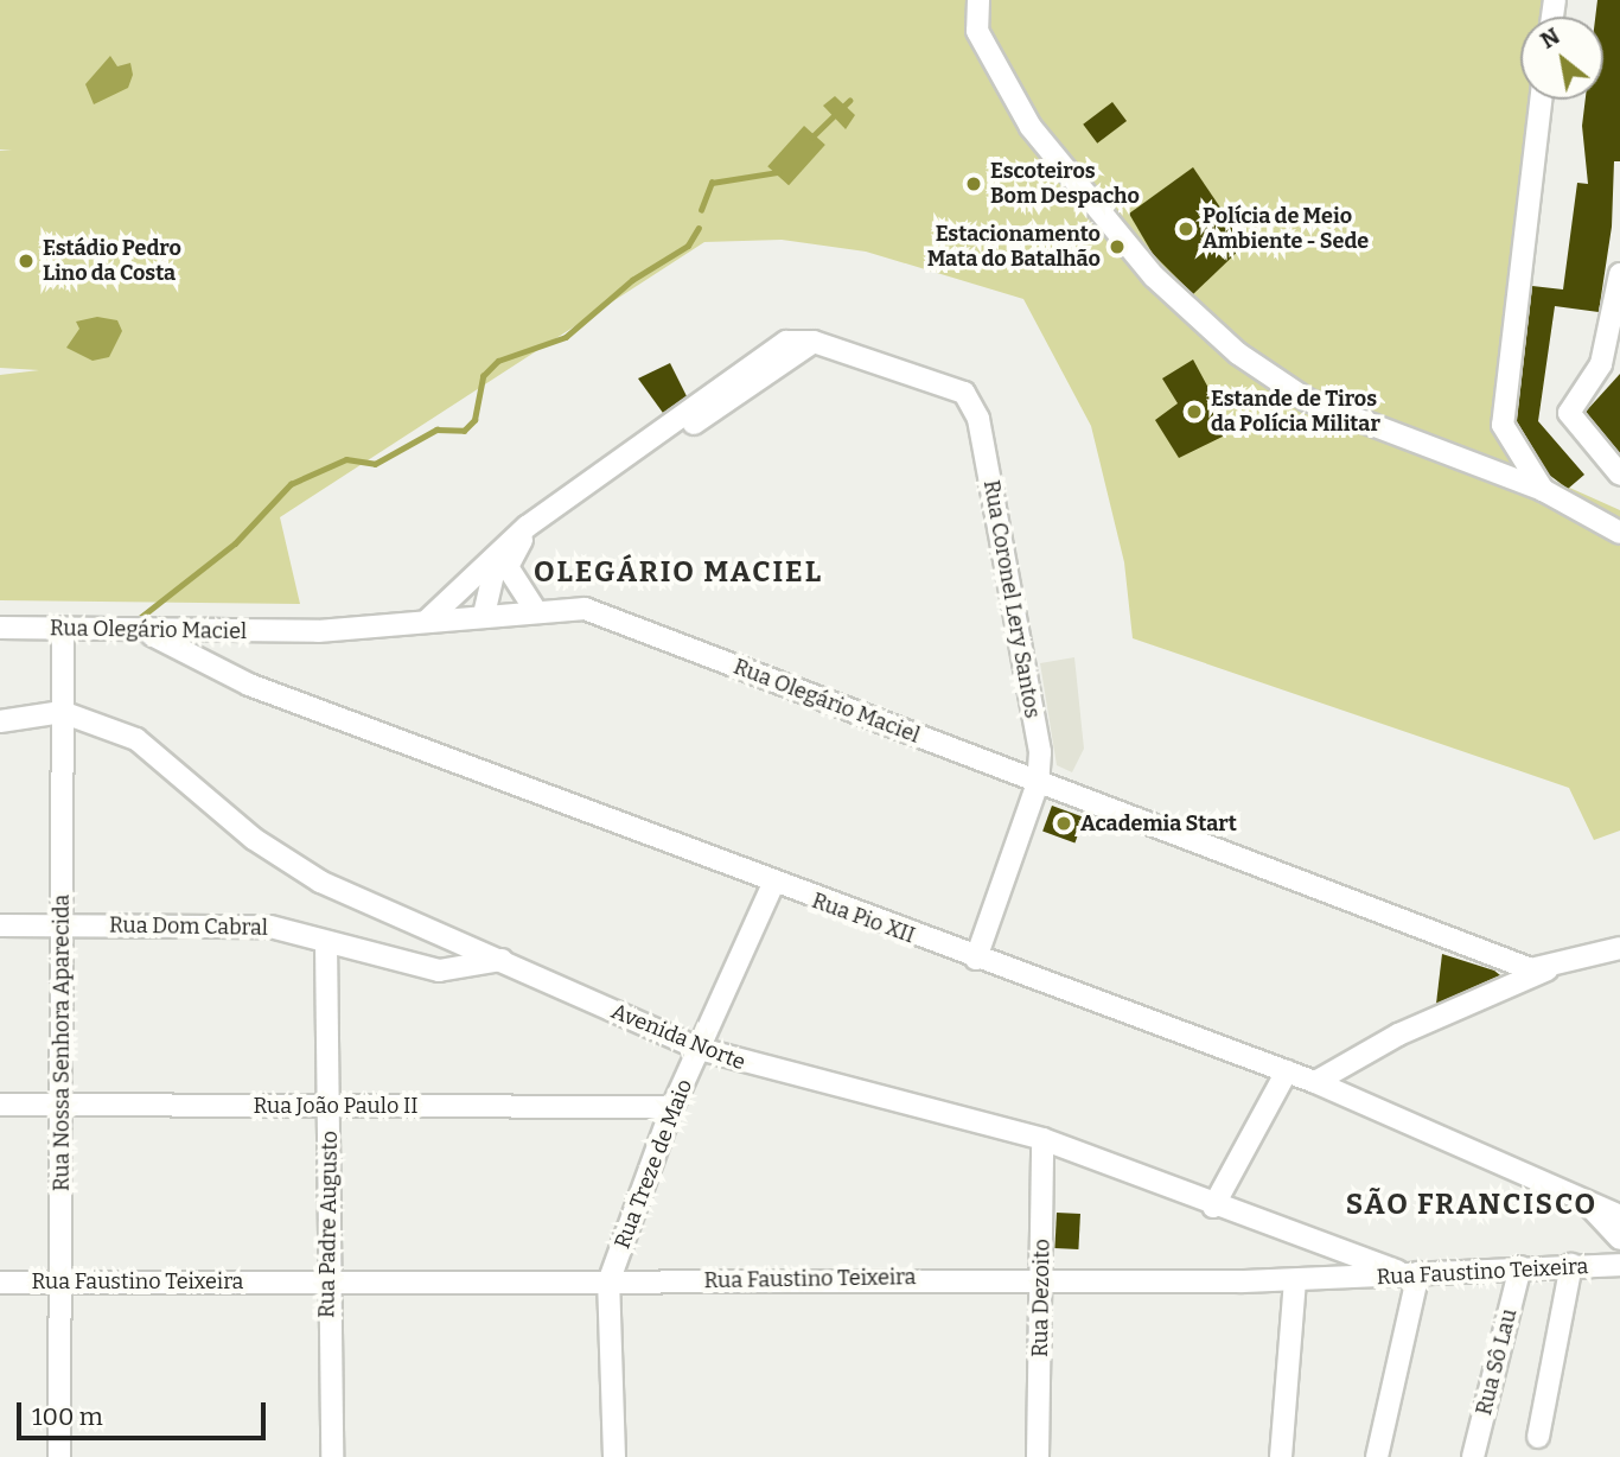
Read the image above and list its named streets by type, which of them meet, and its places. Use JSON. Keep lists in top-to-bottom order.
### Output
{
  "streets": {
    "street": [
      "Rua Coronel Lery Santos",
      "Rua Olegário Maciel",
      "Rua Pio XII",
      "Rua Dom Cabral",
      "Avenida Norte",
      "Rua Nossa Senhora Aparecida",
      "Rua João Paulo II",
      "Rua Treze de Maio",
      "Rua Padre Augusto",
      "Rua Faustino Teixeira",
      "Rua Dezoito",
      "Rua Sô Lau"
    ]
  },
  "crossings": [
    ["Rua Coronel Lery Santos", "Rua Olegário Maciel"],
    ["Rua Coronel Lery Santos", "Rua Pio XII"],
    ["Rua Olegário Maciel", "Rua Pio XII"],
    ["Rua Olegário Maciel", "Rua Nossa Senhora Aparecida"],
    ["Rua Pio XII", "Rua Treze de Maio"],
    ["Rua Dom Cabral", "Avenida Norte"],
    ["Rua Dom Cabral", "Rua Nossa Senhora Aparecida"],
    ["Rua Dom Cabral", "Rua Padre Augusto"],
    ["Avenida Norte", "Rua Nossa Senhora Aparecida"],
    ["Avenida Norte", "Rua Treze de Maio"],
    ["Avenida Norte", "Rua Faustino Teixeira"],
    ["Avenida Norte", "Rua Dezoito"],
    ["Rua Nossa Senhora Aparecida", "Rua João Paulo II"],
    ["Rua Nossa Senhora Aparecida", "Rua Faustino Teixeira"],
    ["Rua João Paulo II", "Rua Treze de Maio"],
    ["Rua João Paulo II", "Rua Padre Augusto"],
    ["Rua Treze de Maio", "Rua Faustino Teixeira"],
    ["Rua Padre Augusto", "Rua Faustino Teixeira"],
    ["Rua Faustino Teixeira", "Rua Dezoito"],
    ["Rua Faustino Teixeira", "Rua Sô Lau"]
  ],
  "districts": ["OLEGÁRIO MACIEL", "SÃO FRANCISCO"],
  "places": [
    "Escoteiros Bom Despacho",
    "Polícia de Meio Ambiente - Sede",
    "Estacionamento Mata do Batalhão",
    "Estádio Pedro Lino da Costa",
    "Estande de Tiros da Polícia Militar",
    "Academia Start"
  ],
  "scale_bar": "100 m",
  "north": "top left"
}
